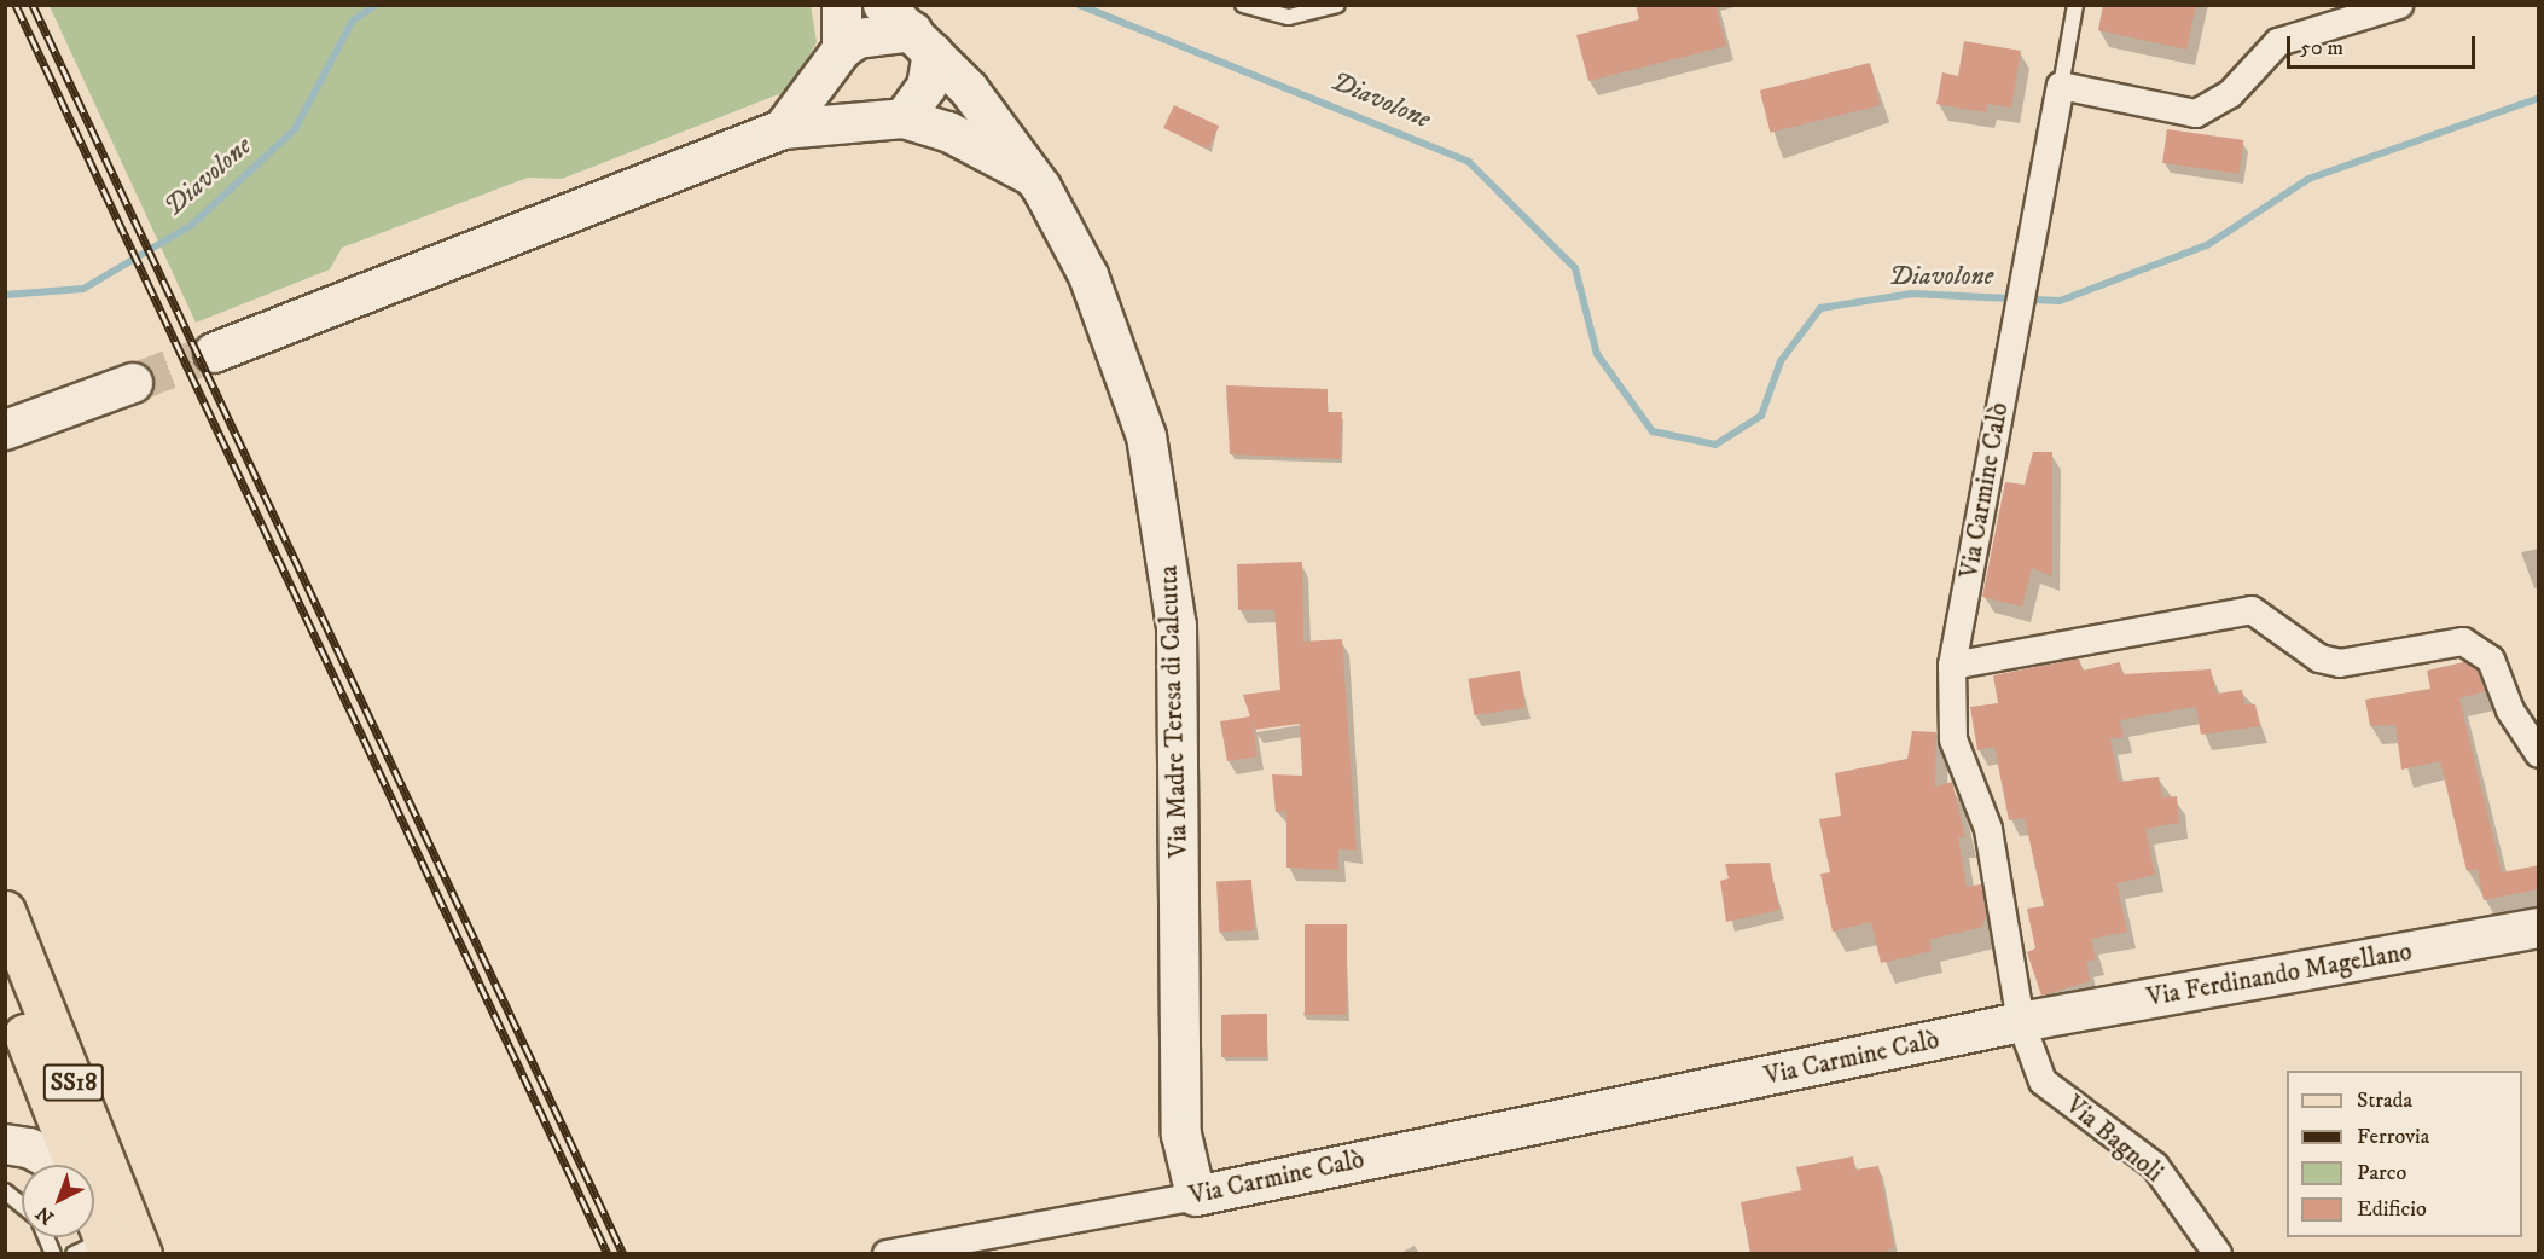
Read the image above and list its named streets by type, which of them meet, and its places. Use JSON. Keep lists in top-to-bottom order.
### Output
{
  "streets": {
    "main road": ["SS18"],
    "street": [
      "Via Carmine Calò",
      "Via Madre Teresa di Calcutta",
      "Via Ferdinando Magellano",
      "Via Bagnoli"
    ]
  },
  "crossings": [
    ["Via Carmine Calò", "Via Madre Teresa di Calcutta"],
    ["Via Carmine Calò", "Via Ferdinando Magellano"],
    ["Via Carmine Calò", "Via Bagnoli"],
    ["Via Ferdinando Magellano", "Via Bagnoli"]
  ],
  "water": ["Diavolone"],
  "legend": [
    "Strada",
    "Ferrovia",
    "Parco",
    "Edificio"
  ],
  "scale_bar": "50 m",
  "north": "bottom left"
}
